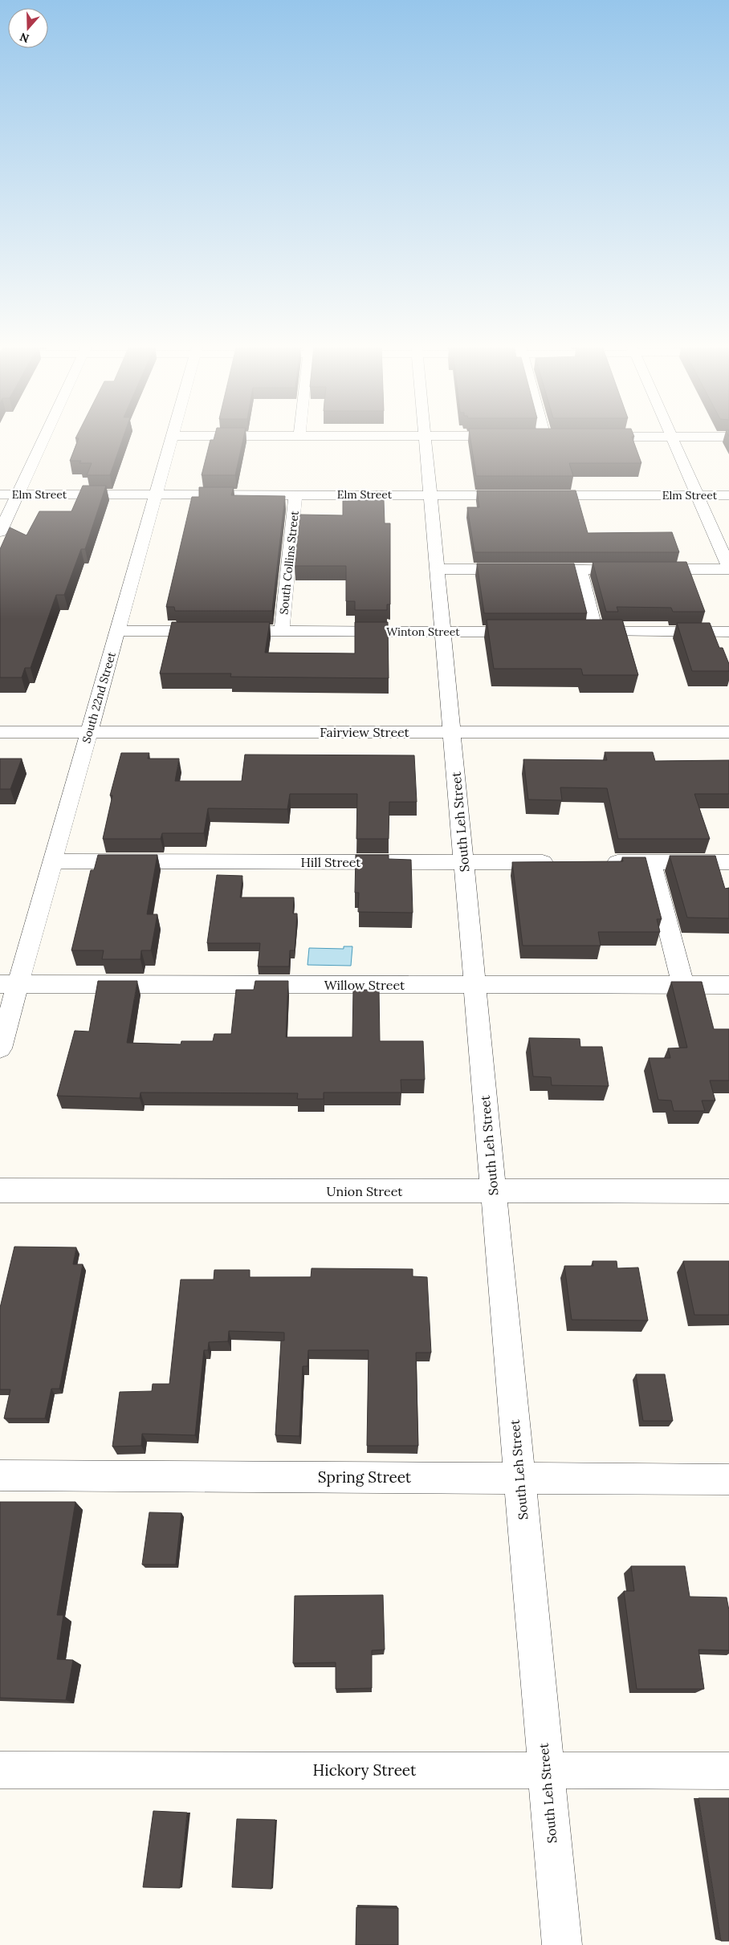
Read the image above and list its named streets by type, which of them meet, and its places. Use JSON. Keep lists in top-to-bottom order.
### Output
{
  "streets": {
    "street": [
      "Elm Street",
      "South Collins Street",
      "Winton Street",
      "South 22nd Street",
      "Fairview Street",
      "South Leh Street",
      "Hill Street",
      "Willow Street",
      "Union Street",
      "Spring Street",
      "Hickory Street"
    ]
  },
  "crossings": [
    ["Elm Street", "South Collins Street"],
    ["Elm Street", "South 22nd Street"],
    ["Elm Street", "South Leh Street"],
    ["South Collins Street", "Winton Street"],
    ["Winton Street", "South 22nd Street"],
    ["Winton Street", "South Leh Street"],
    ["South 22nd Street", "Fairview Street"],
    ["South 22nd Street", "Hill Street"],
    ["South 22nd Street", "Willow Street"],
    ["Fairview Street", "South Leh Street"],
    ["South Leh Street", "Hill Street"],
    ["South Leh Street", "Willow Street"],
    ["South Leh Street", "Union Street"],
    ["South Leh Street", "Spring Street"],
    ["South Leh Street", "Hickory Street"]
  ],
  "north": "bottom"
}
